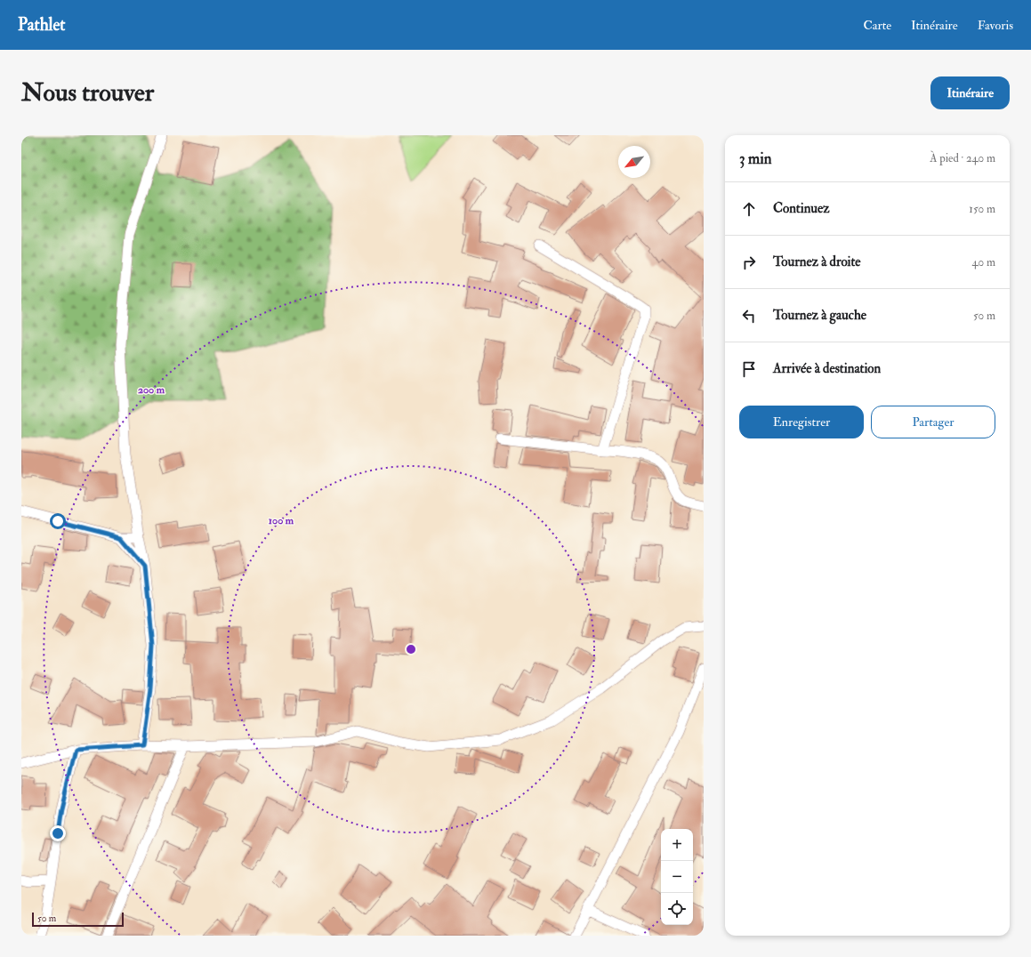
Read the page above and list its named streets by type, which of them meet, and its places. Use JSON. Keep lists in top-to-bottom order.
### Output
{
  "scale_bar": "50 m",
  "north": "bottom left",
  "page": {
    "header": "Pathlet",
    "nav": ["Carte", "Itinéraire", "Favoris"],
    "buttons": [
      "Itinéraire",
      ["Enregistrer", "Partager"]
    ],
    "title": "Nous trouver",
    "heading": ["3 min", "À pied · 240 m"],
    "list": [
      ["Continuez", "150 m"],
      ["Tournez à droite", "40 m"],
      ["Tournez à gauche", "50 m"],
      "Arrivée à destination"
    ],
    "map_buttons": ["+", "−"],
    "scale": "50 m"
  },
  "rings": ["200 m", "100 m"]
}
